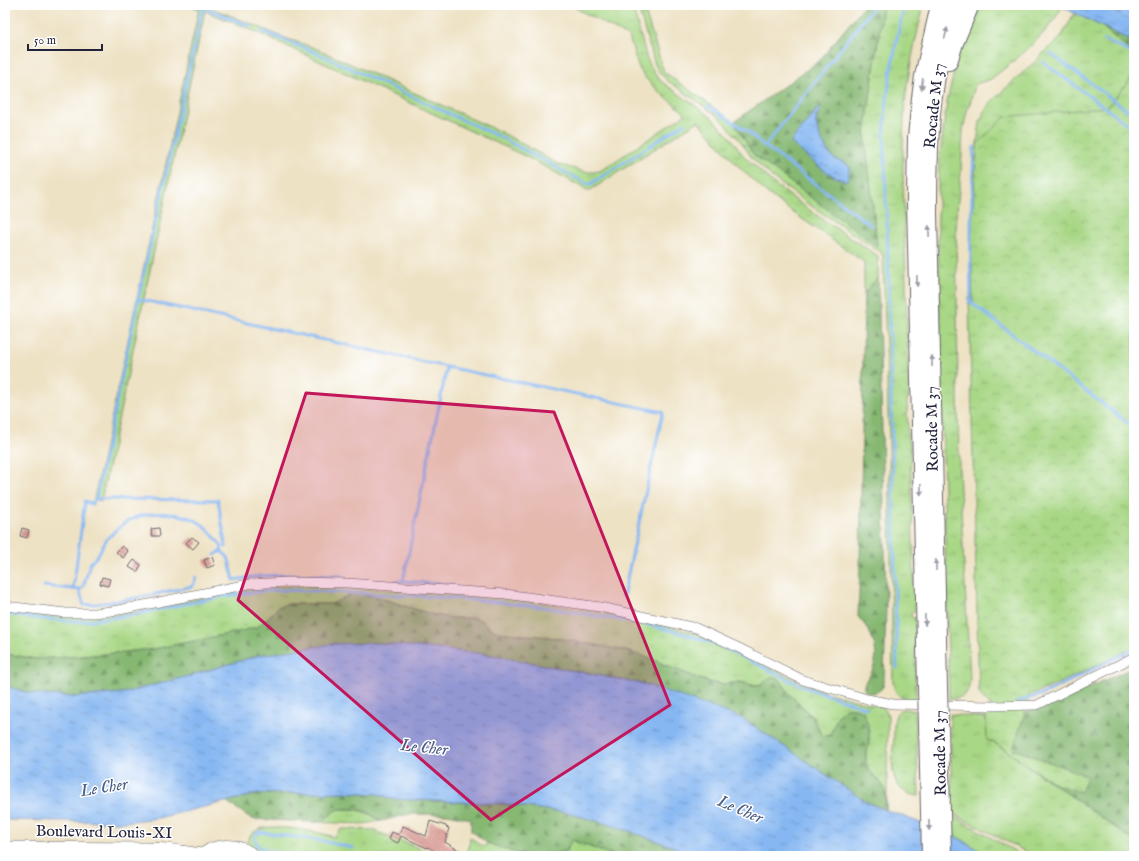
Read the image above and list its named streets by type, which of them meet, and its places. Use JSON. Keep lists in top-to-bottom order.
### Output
{
  "streets": {
    "highway": ["Rocade M 37"],
    "main road": ["Boulevard Louis-XI"]
  },
  "water": ["Le Cher"],
  "scale_bar": "50 m"
}
